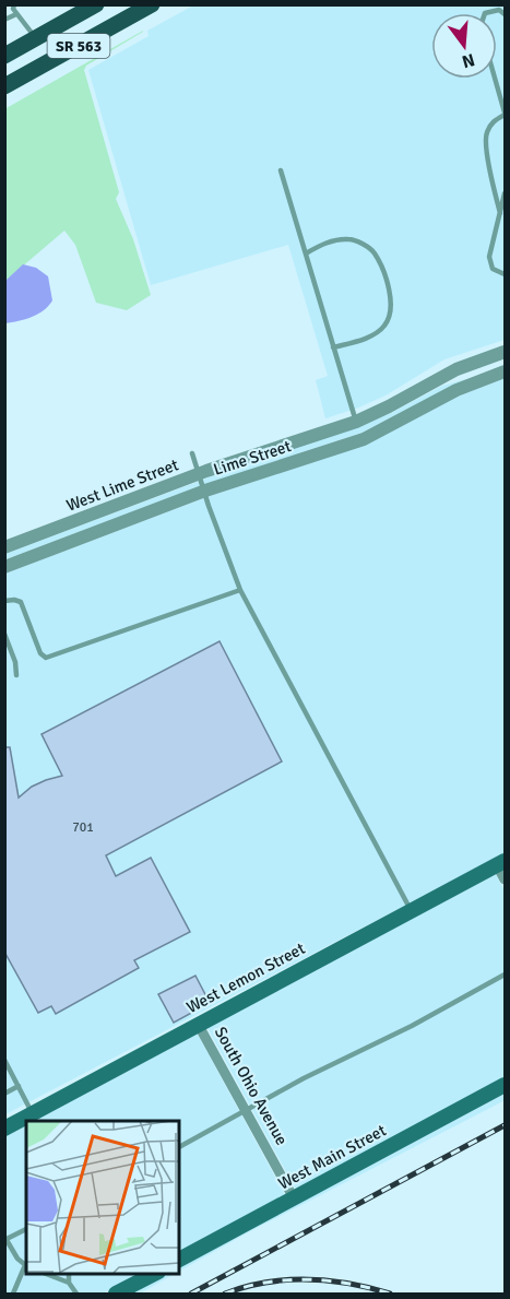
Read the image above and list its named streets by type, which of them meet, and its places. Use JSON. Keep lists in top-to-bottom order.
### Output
{
  "streets": {
    "main road": ["SR 563", "West Lemon Street", "West Main Street"],
    "street": ["Lime Street", "West Lime Street", "South Ohio Avenue"]
  },
  "crossings": [
    ["West Lemon Street", "South Ohio Avenue"],
    ["South Ohio Avenue", "West Main Street"]
  ],
  "house_numbers": ["701"],
  "north": "bottom"
}
